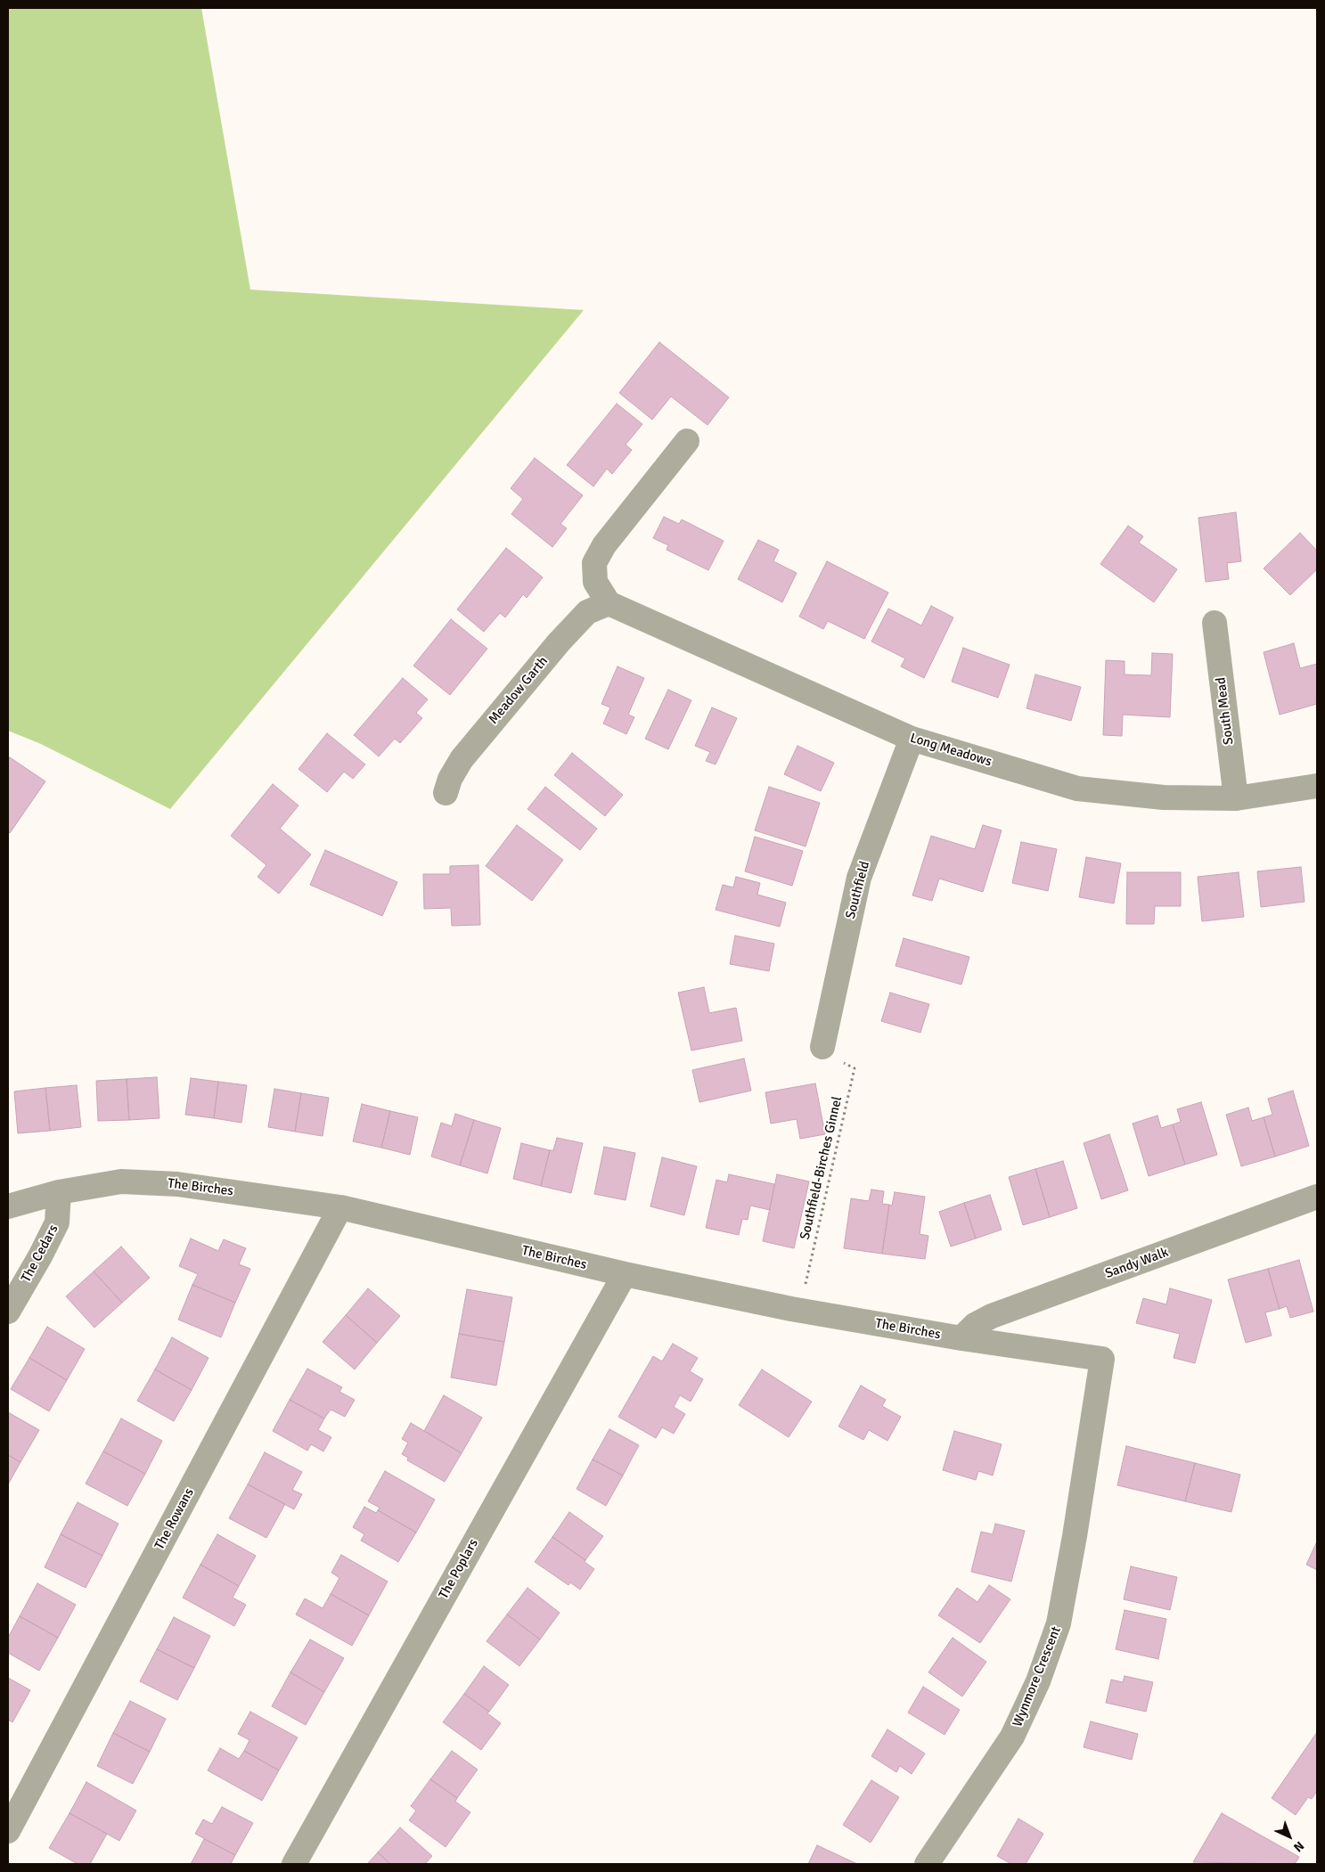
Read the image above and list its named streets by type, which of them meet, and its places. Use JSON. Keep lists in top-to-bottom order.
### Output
{
  "streets": {
    "street": [
      "Meadow Garth",
      "South Mead",
      "Long Meadows",
      "Southfield",
      "The Birches",
      "The Cedars",
      "Sandy Walk",
      "The Rowans",
      "The Poplars",
      "Wynmore Crescent"
    ],
    "path": ["Southfield-Birches Ginnel"]
  },
  "crossings": [
    ["Meadow Garth", "Long Meadows"],
    ["South Mead", "Long Meadows"],
    ["Long Meadows", "Southfield"],
    ["Southfield", "Southfield-Birches Ginnel"],
    ["Southfield-Birches Ginnel", "The Birches"],
    ["The Birches", "The Cedars"],
    ["The Birches", "Sandy Walk"],
    ["The Birches", "The Rowans"],
    ["The Birches", "The Poplars"],
    ["The Birches", "Wynmore Crescent"]
  ],
  "north": "bottom right"
}
